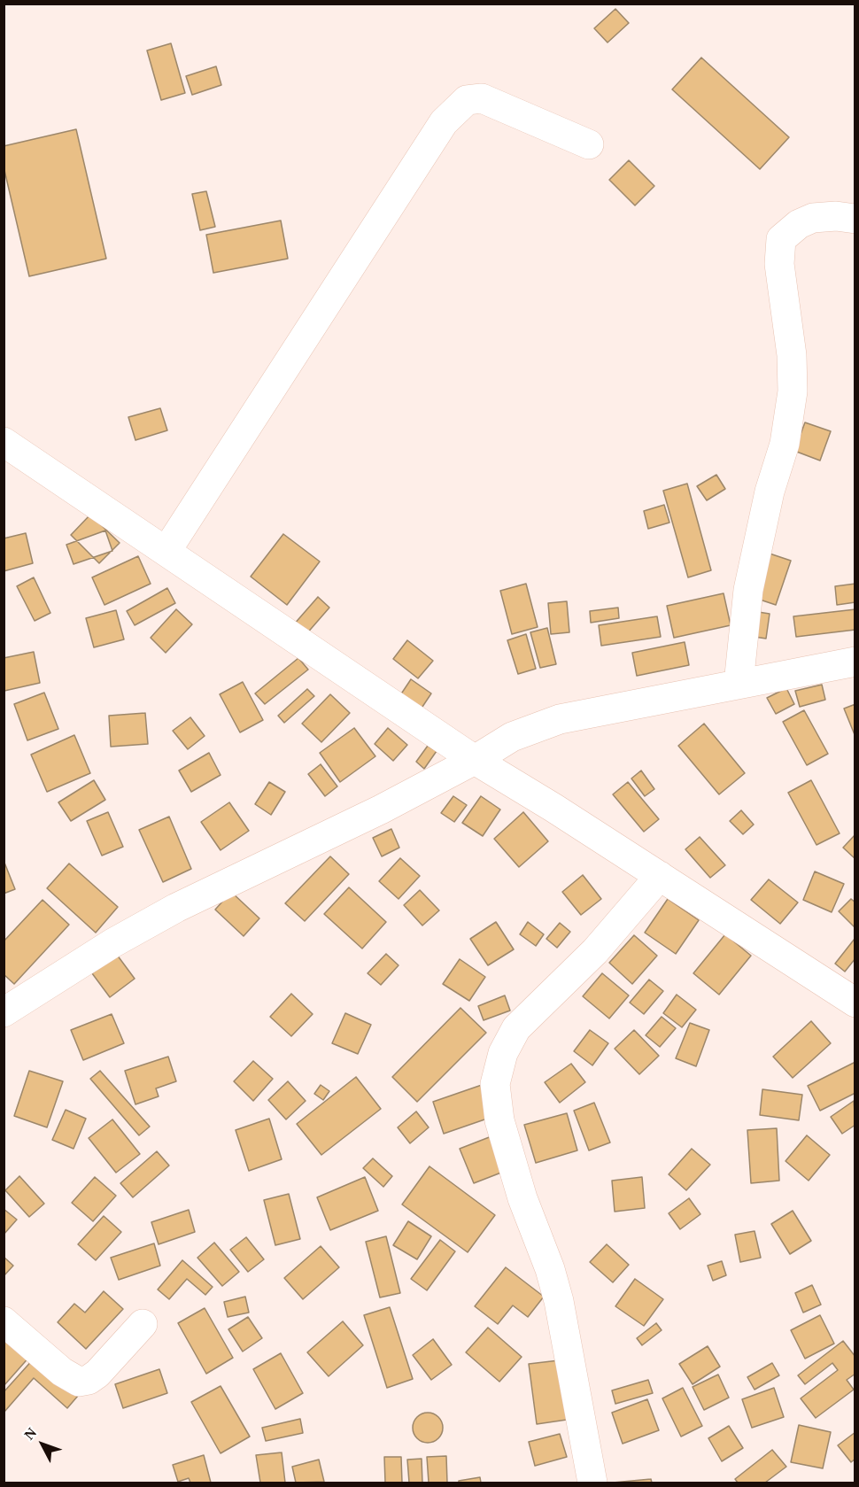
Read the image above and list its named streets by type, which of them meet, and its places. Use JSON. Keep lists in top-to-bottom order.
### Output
{
  "north": "top left"
}
